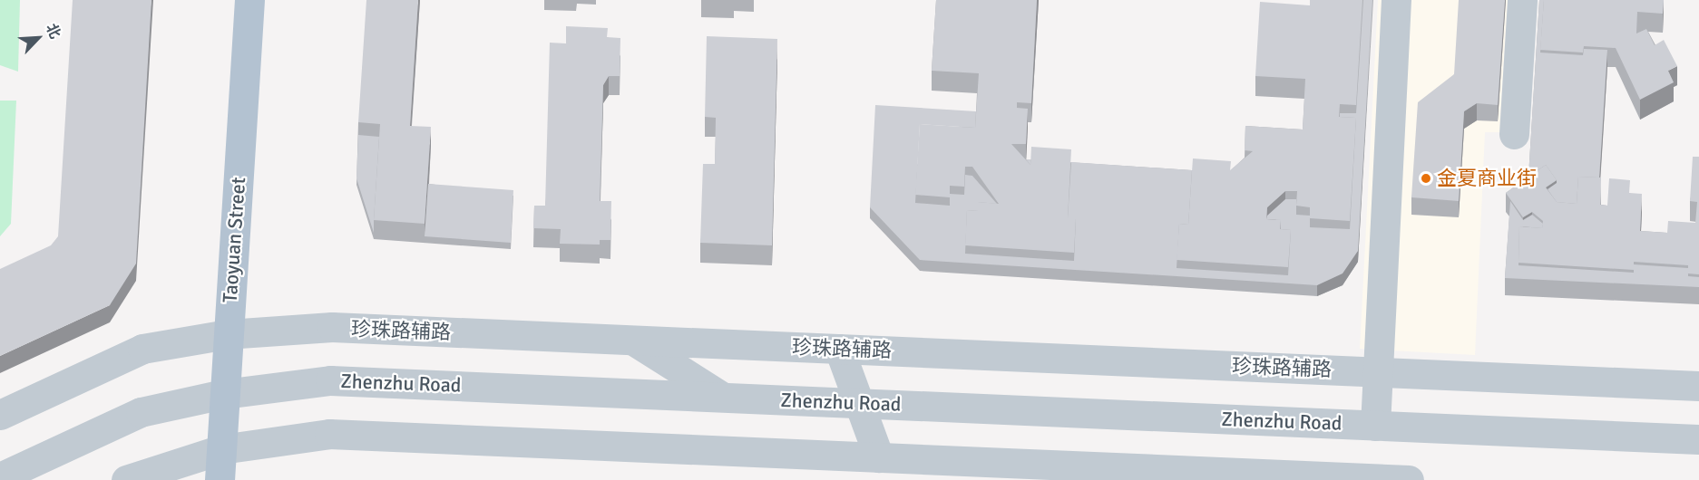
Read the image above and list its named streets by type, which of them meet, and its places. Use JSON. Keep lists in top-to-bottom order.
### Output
{
  "streets": {
    "main road": ["Taoyuan Street"],
    "street": ["珍珠路辅路", "Zhenzhu Road"]
  },
  "crossings": [
    ["Taoyuan Street", "珍珠路辅路"],
    ["Taoyuan Street", "Zhenzhu Road"]
  ],
  "places": ["金夏商业街"],
  "north": "top right"
}
